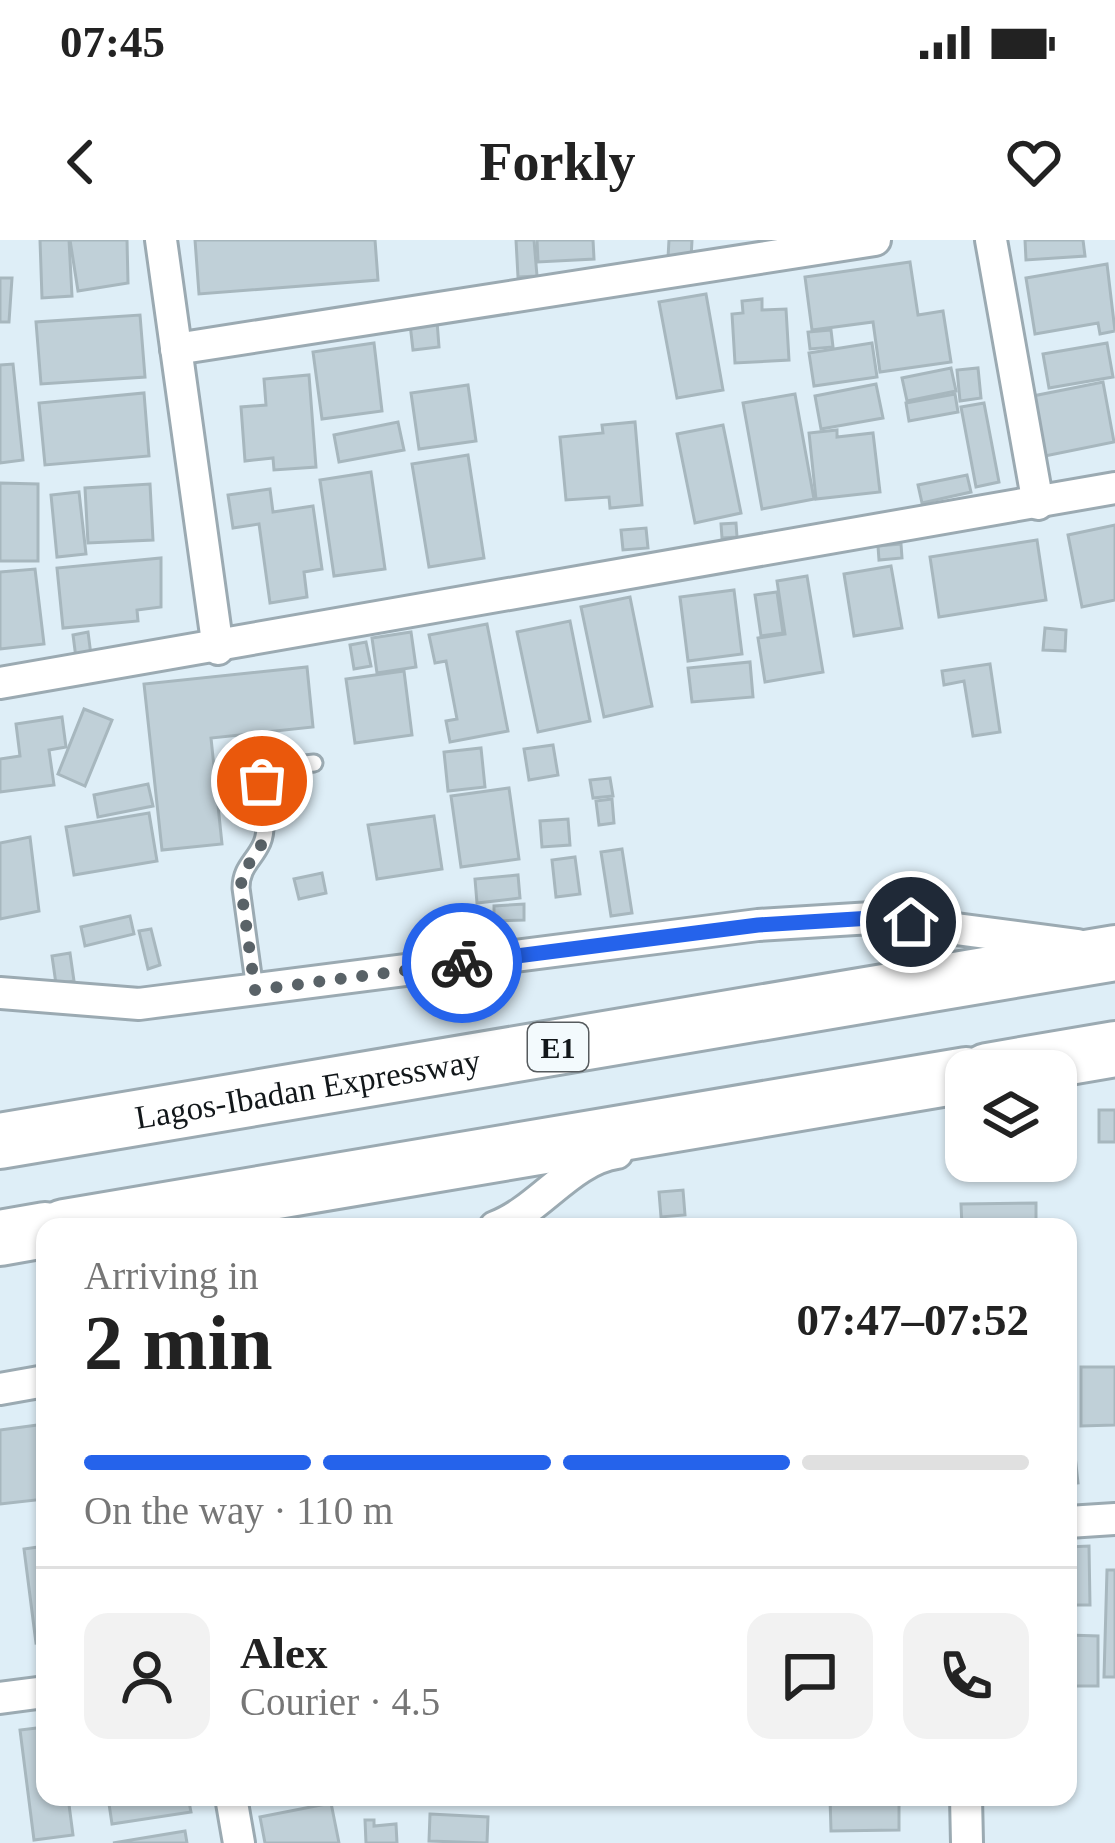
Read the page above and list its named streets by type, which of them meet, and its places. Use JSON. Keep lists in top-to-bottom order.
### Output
{
  "streets": {
    "highway": ["E1", "Lagos-Ibadan Expressway"]
  },
  "page": {
    "status": "07:45",
    "header": "Forkly",
    "heading": ["2 min", "Arriving in", "07:47–07:52"],
    "panel": ["Alex", "Courier · 4.5"],
    "bar": "On the way · 110 m"
  }
}
